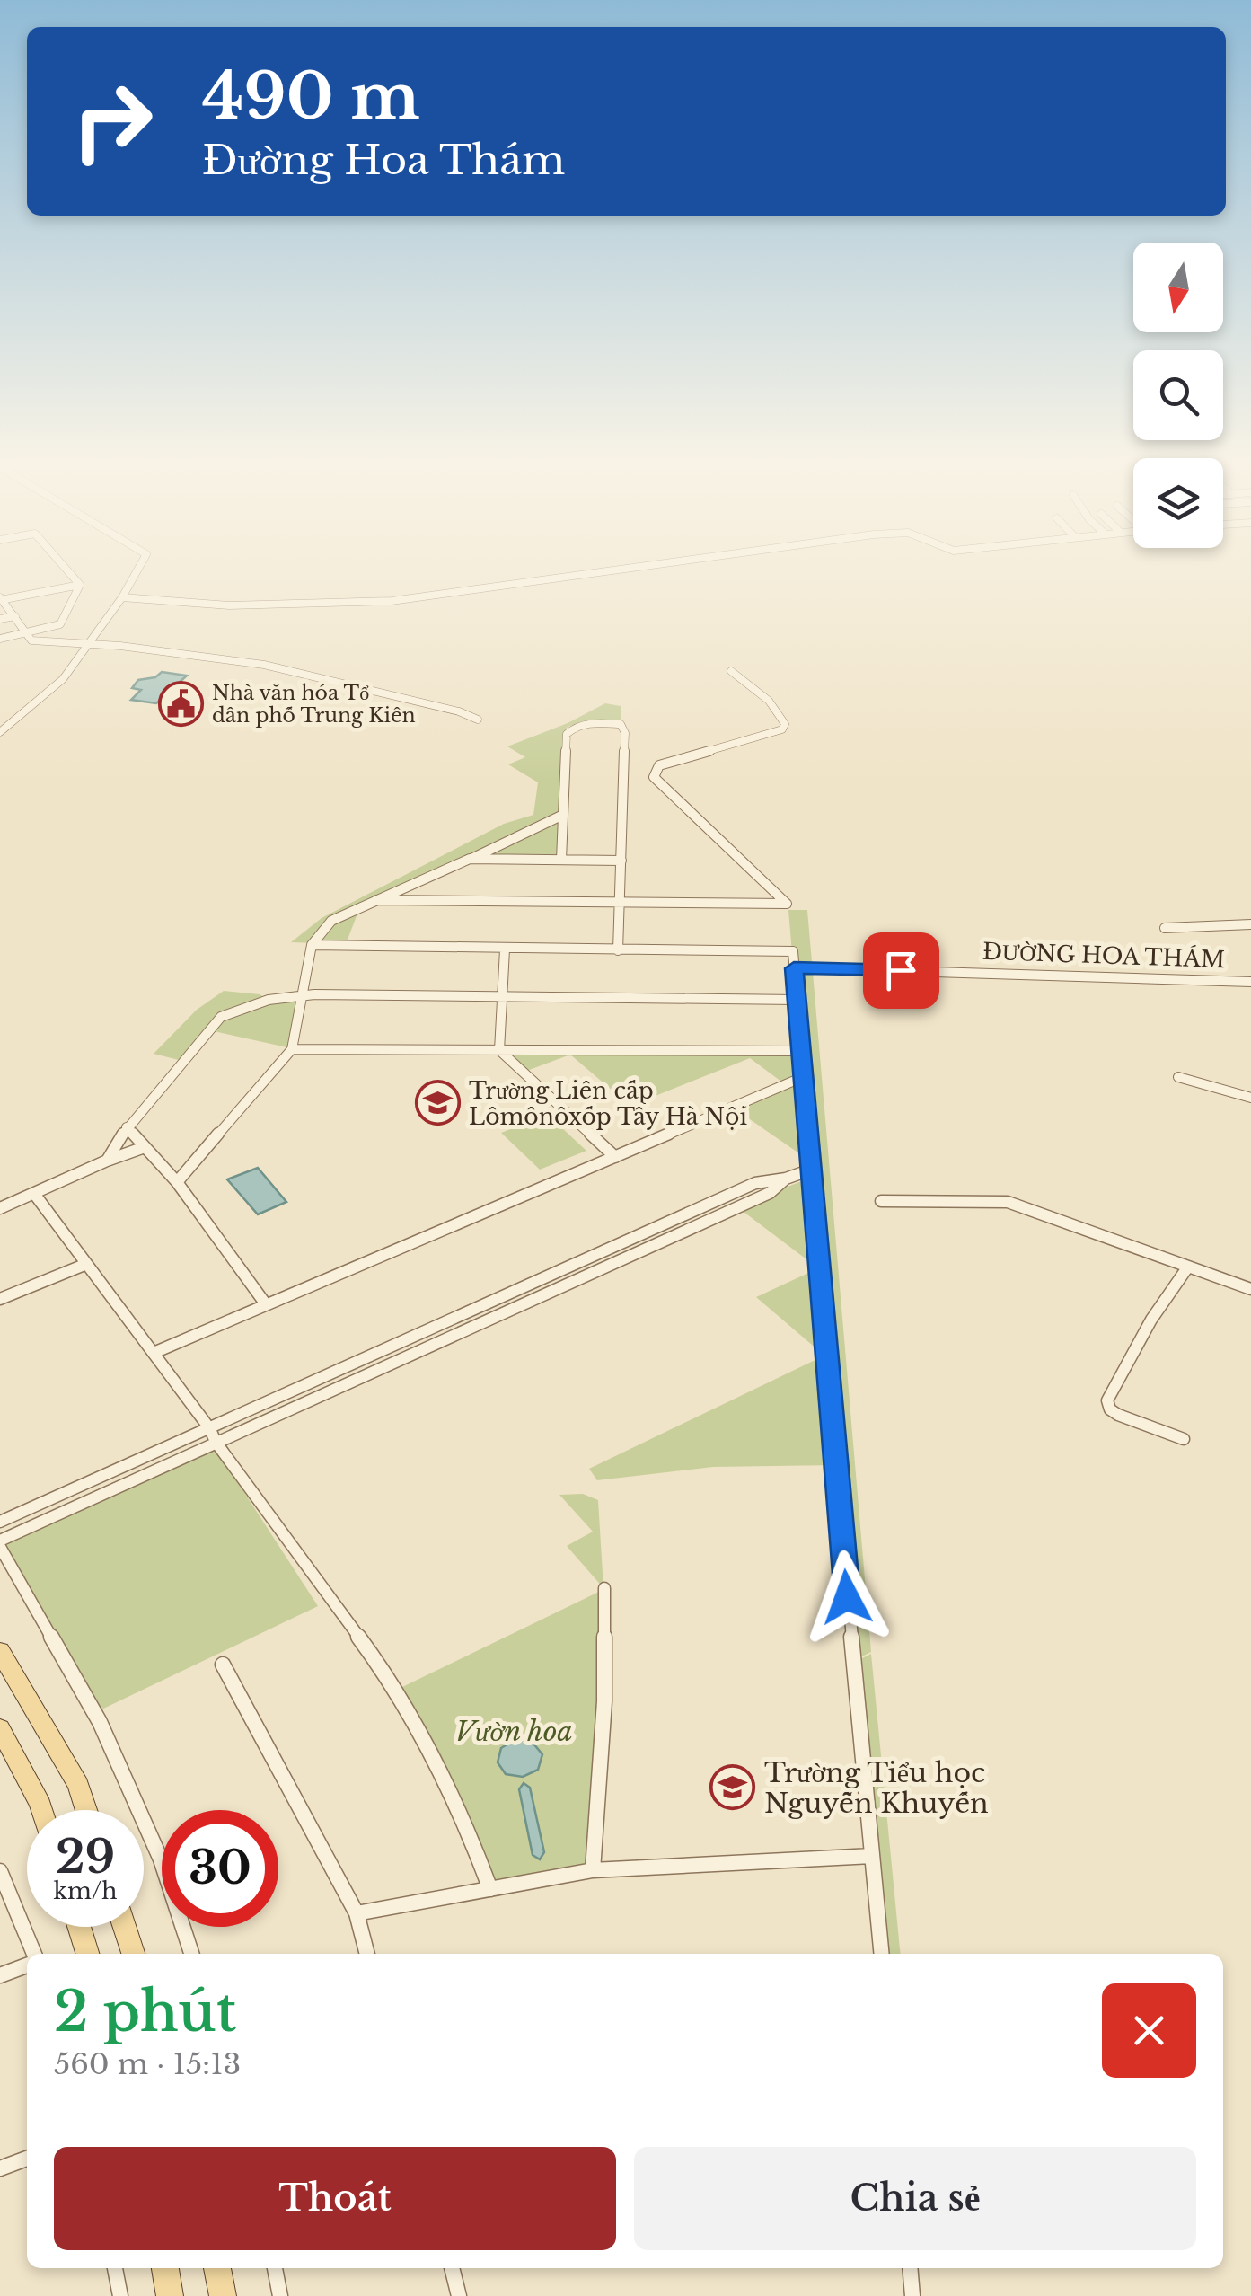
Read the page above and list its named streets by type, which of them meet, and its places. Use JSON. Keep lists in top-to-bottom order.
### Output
{
  "streets": {
    "street": ["ĐƯỜNG HOA THÁM"]
  },
  "parks": ["Vườn hoa"],
  "places": {
    "public building": ["Nhà văn hóa Tổ dân phố Trung Kiên"],
    "school or university": ["Trường Liên cấp Lômônôxốp Tây Hà Nội", "Trường Tiểu học Nguyễn Khuyến"]
  },
  "north": "bottom",
  "page": {
    "turn": ["490 m", "Đường Hoa Thám"],
    "speed": "29 km/h",
    "limit": "30",
    "heading": ["2 phút", "560 m · 15:13"],
    "buttons": ["Thoát", "Chia sẻ"]
  }
}
